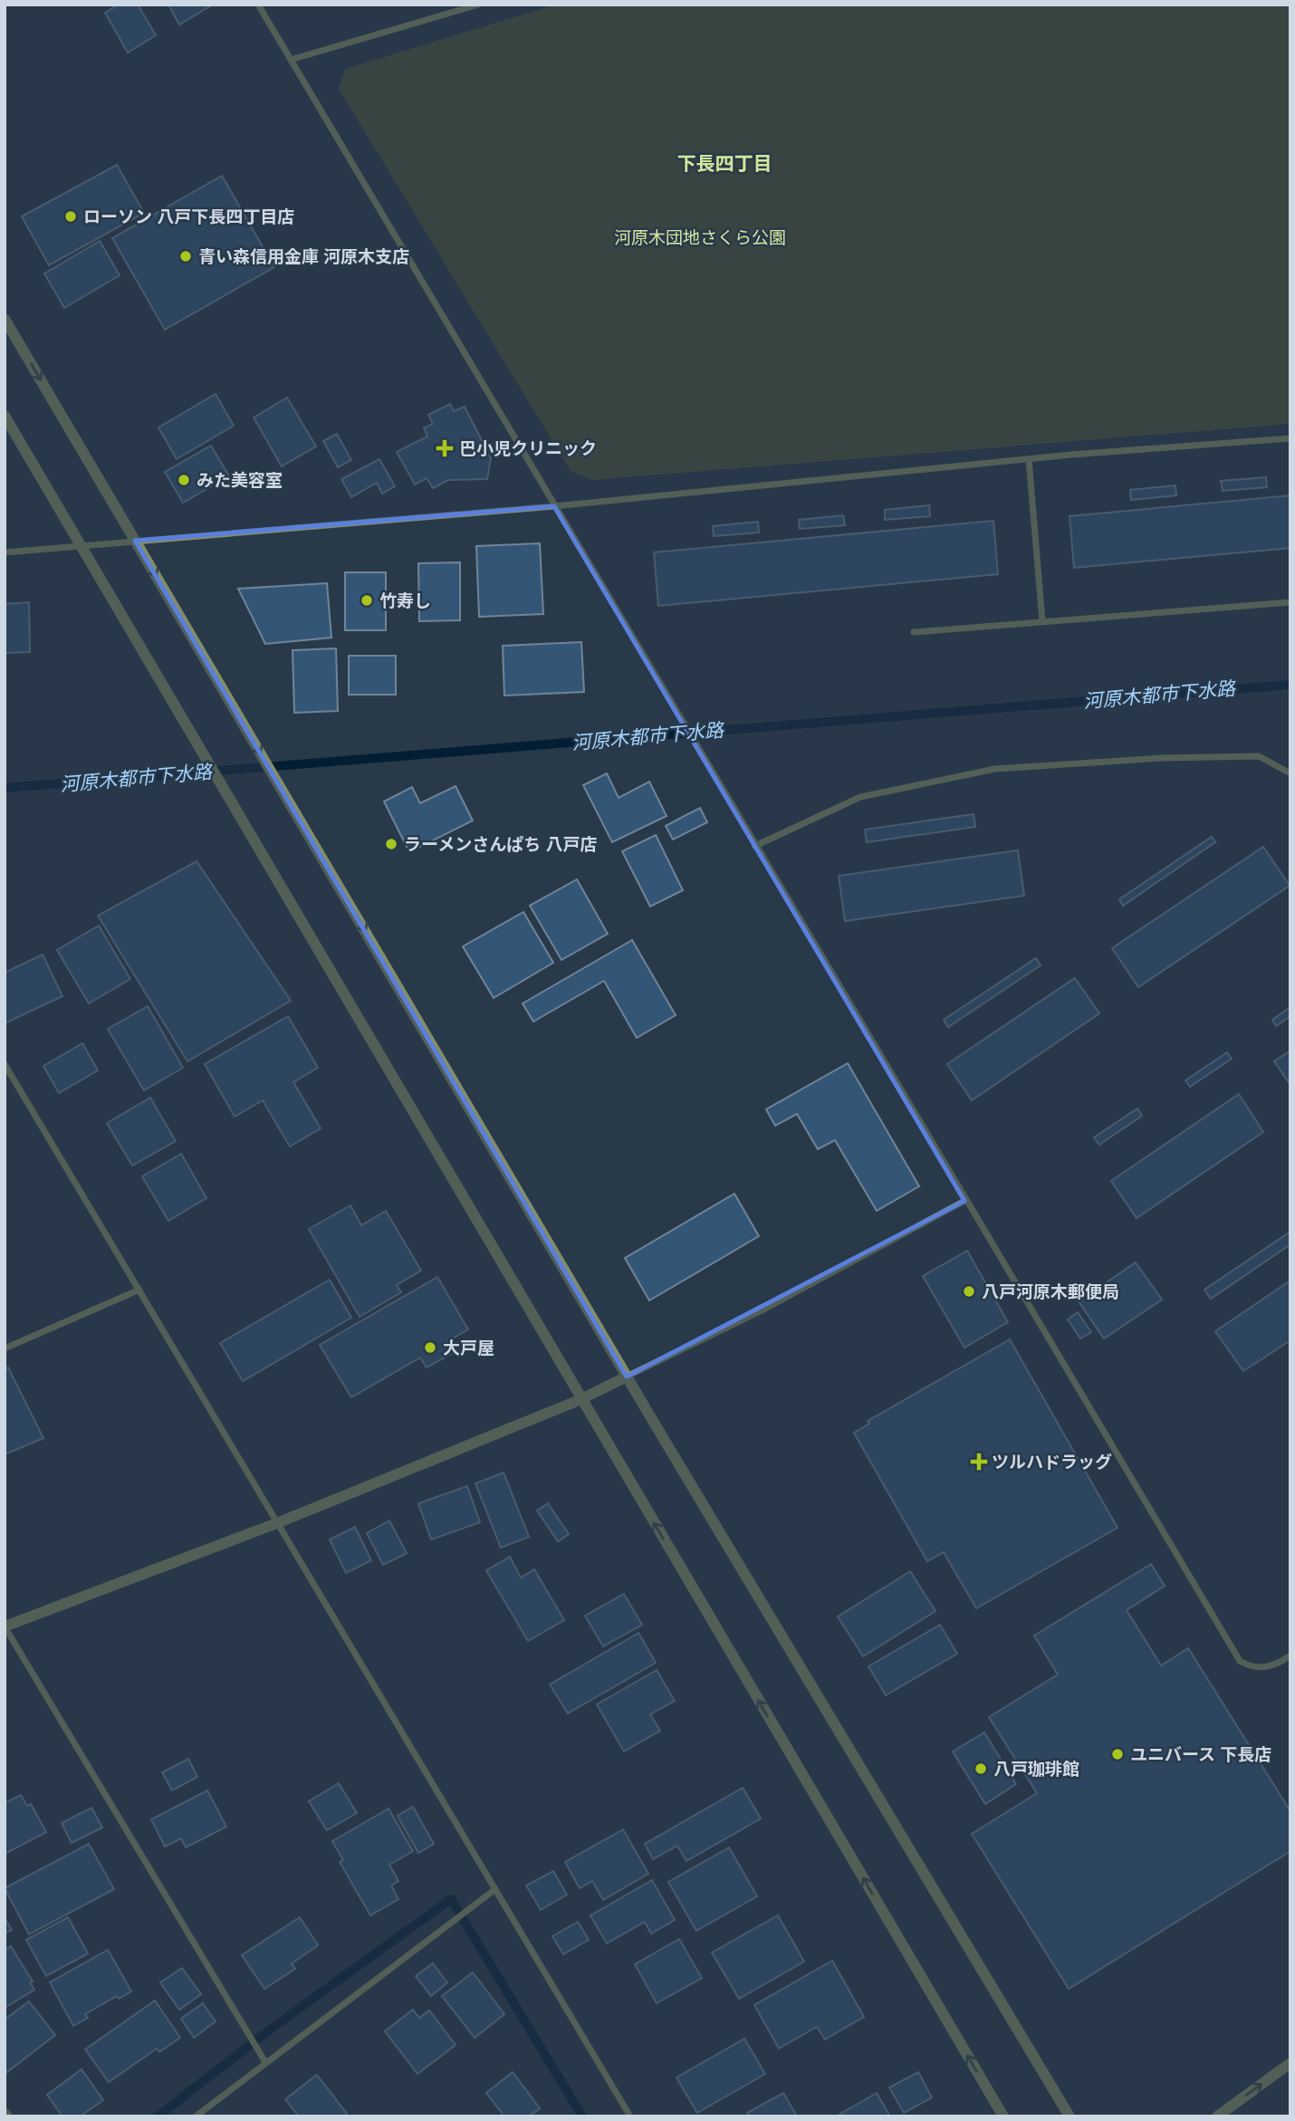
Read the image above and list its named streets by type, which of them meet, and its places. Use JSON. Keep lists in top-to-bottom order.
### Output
{
  "districts": ["下長四丁目"],
  "water": ["河原木都市下水路"],
  "parks": ["河原木団地さくら公園"],
  "places": {
    "other": [
      "ローソン 八戸下長四丁目店",
      "青い森信用金庫 河原木支店",
      "みた美容室",
      "竹寿し",
      "ラーメンさんぱち 八戸店",
      "八戸河原木郵便局",
      "大戸屋",
      "ユニバース 下長店",
      "八戸珈琲館"
    ],
    "health": ["巴小児クリニック", "ツルハドラッグ"]
  }
}
